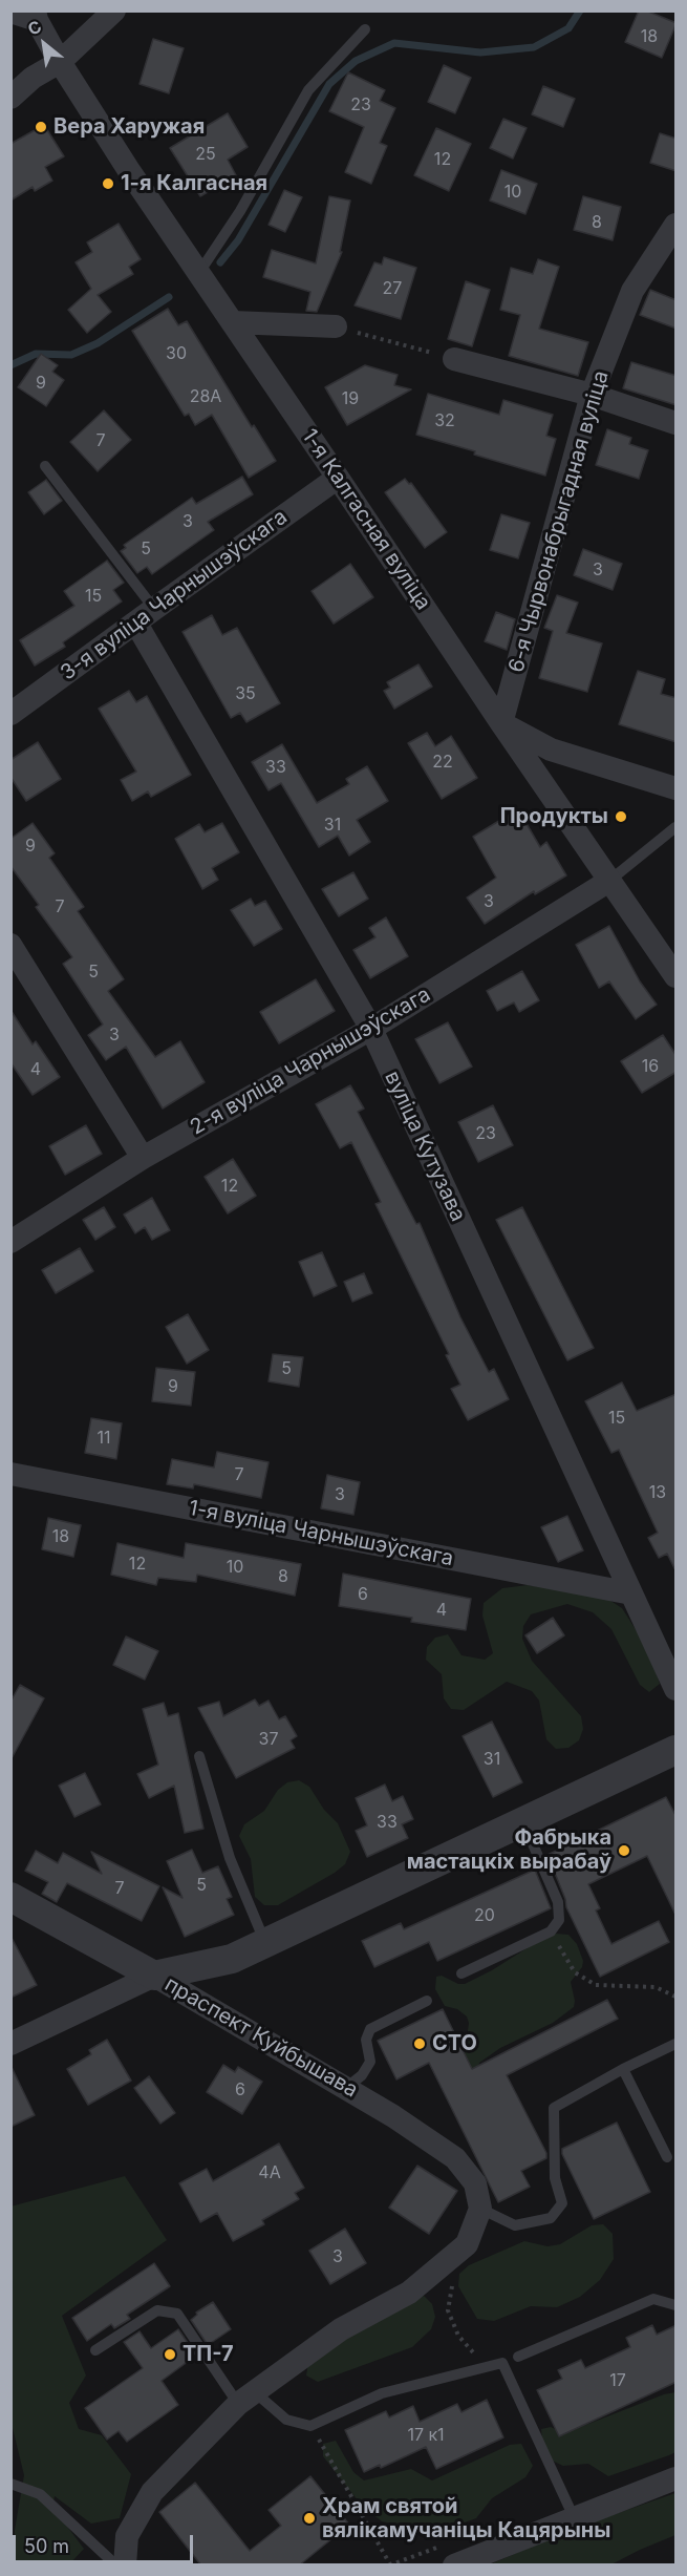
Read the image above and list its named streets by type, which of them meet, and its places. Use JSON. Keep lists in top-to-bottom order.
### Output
{
  "streets": {
    "street": [
      "1-я Калгасная вуліца",
      "6-я Чырвонабрыгадная вуліца",
      "3-я вуліца Чарнышэўскага",
      "2-я вуліца Чарнышэўскага",
      "вуліца Кутузава",
      "1-я вуліца Чарнышэўскага",
      "праспект Куйбышава"
    ]
  },
  "crossings": [
    ["1-я Калгасная вуліца", "6-я Чырвонабрыгадная вуліца"],
    ["1-я Калгасная вуліца", "3-я вуліца Чарнышэўскага"],
    ["1-я Калгасная вуліца", "2-я вуліца Чарнышэўскага"],
    ["3-я вуліца Чарнышэўскага", "вуліца Кутузава"],
    ["2-я вуліца Чарнышэўскага", "вуліца Кутузава"],
    ["вуліца Кутузава", "1-я вуліца Чарнышэўскага"]
  ],
  "places": [
    "Вера Харужая",
    "1-я Калгасная",
    "Продукты",
    "Фабрыка мастацкіх вырабаў",
    "СТО",
    "ТП-7",
    "Храм святой вялікамучаніцы Кацярыны"
  ],
  "house_numbers": [
    "18",
    "23",
    "25",
    "12",
    "10",
    "8",
    "27",
    "30",
    "9",
    "28А",
    "19",
    "32",
    "7",
    "3",
    "5",
    "3",
    "15",
    "35",
    "22",
    "33",
    "31",
    "9",
    "3",
    "7",
    "5",
    "3",
    "16",
    "4",
    "23",
    "12",
    "5",
    "9",
    "15",
    "11",
    "7",
    "13",
    "3",
    "18",
    "12",
    "10",
    "8",
    "6",
    "4",
    "37",
    "31",
    "33",
    "5",
    "7",
    "20",
    "6",
    "4А",
    "3",
    "17",
    "17 к1"
  ],
  "scale_bar": "50 m",
  "north": "top left"
}
